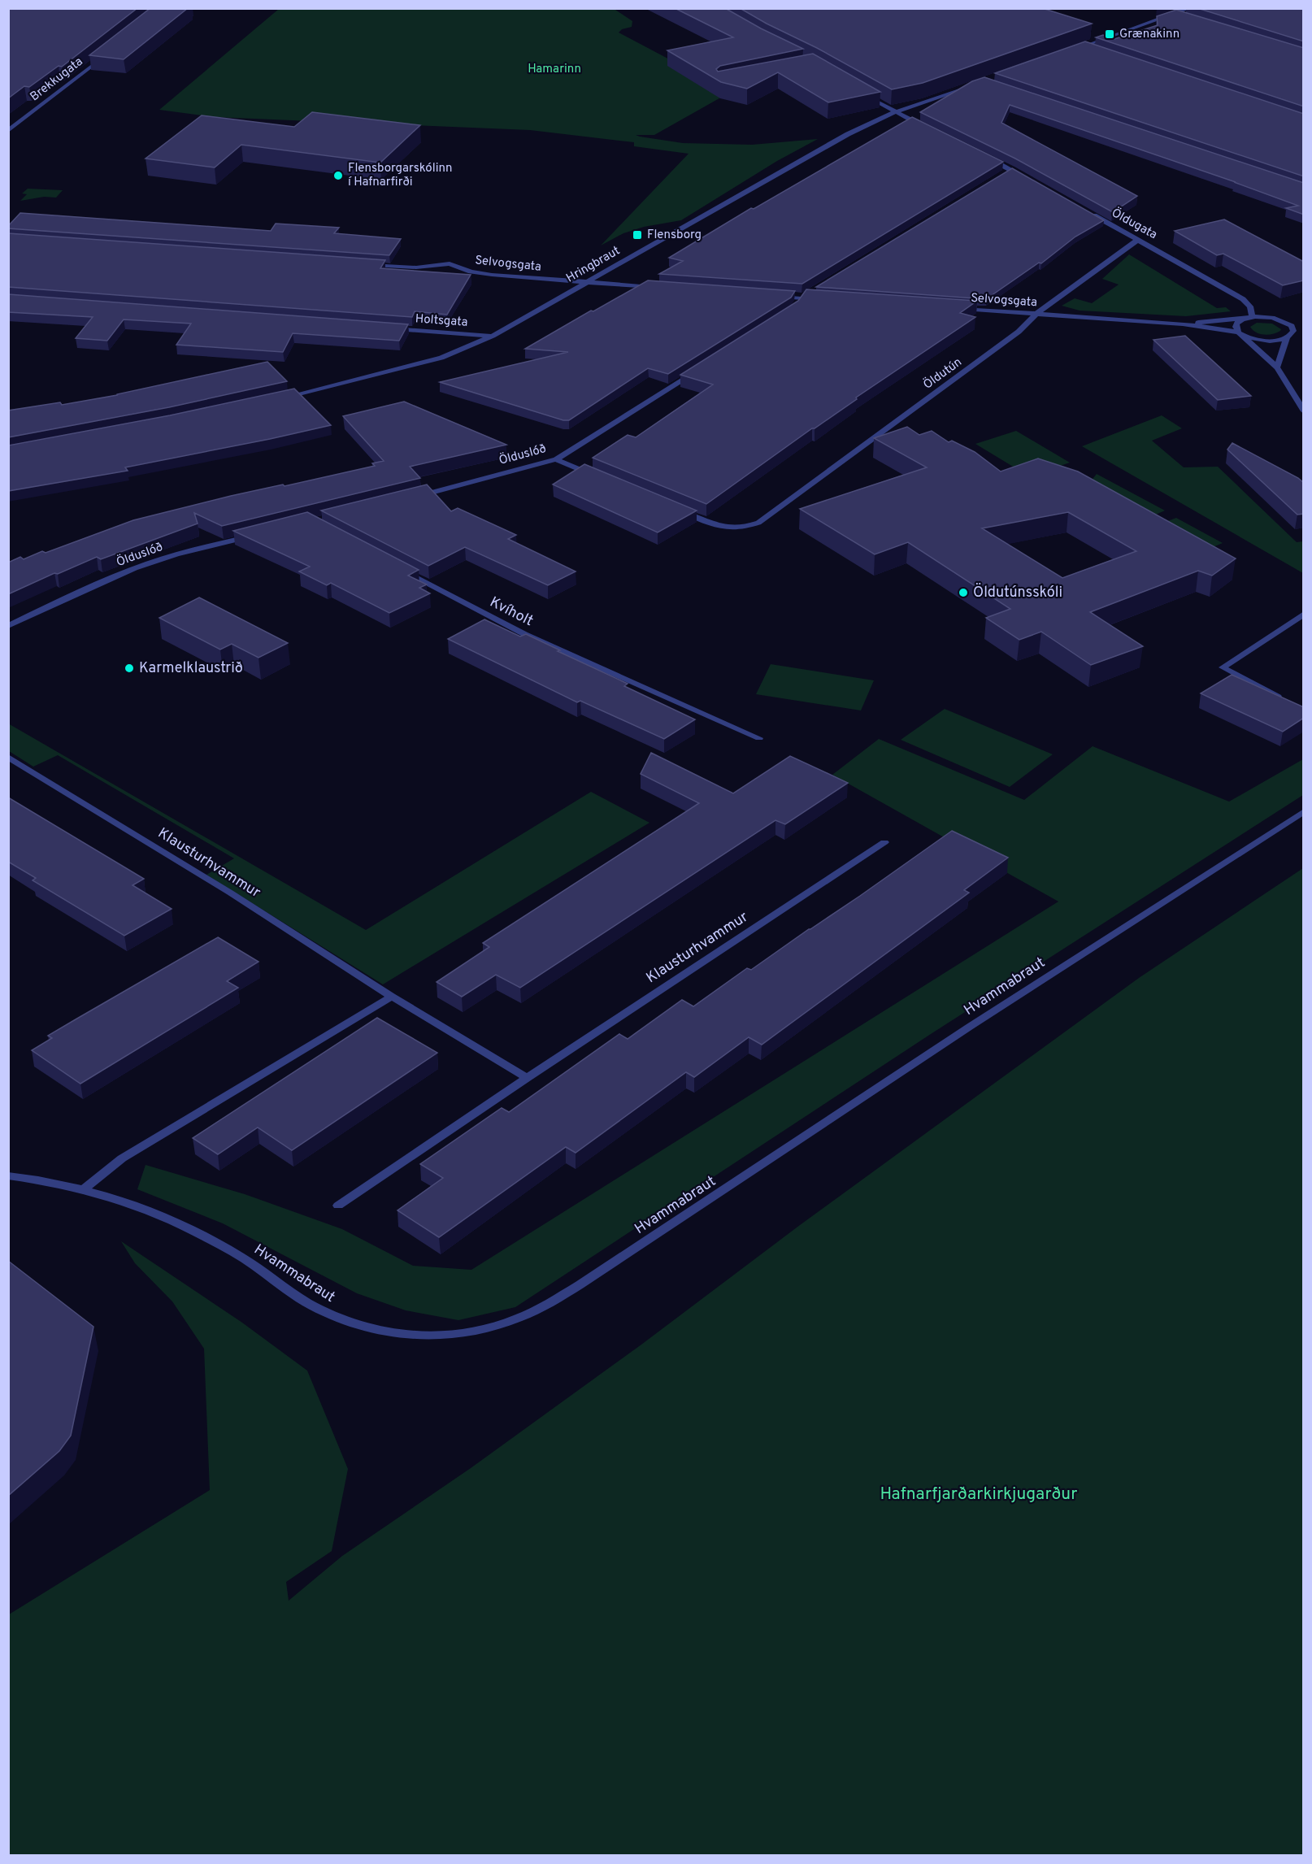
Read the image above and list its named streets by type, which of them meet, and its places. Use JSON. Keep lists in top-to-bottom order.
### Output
{
  "streets": {
    "street": [
      "Brekkugata",
      "Öldugata",
      "Selvogsgata",
      "Hringbraut",
      "Holtsgata",
      "Öldutún",
      "Ölduslóð",
      "Kvíholt",
      "Klausturhvammur",
      "Hvammabraut"
    ]
  },
  "crossings": [
    ["Öldugata", "Selvogsgata"],
    ["Öldugata", "Öldutún"],
    ["Selvogsgata", "Hringbraut"],
    ["Selvogsgata", "Öldutún"],
    ["Hringbraut", "Holtsgata"]
  ],
  "parks": ["Hamarinn", "Hafnarfjarðarkirkjugarður"],
  "places": {
    "transit": ["Grænakinn", "Flensborg"],
    "other": ["Flensborgarskólinn í Hafnarfirði", "Öldutúnsskóli", "Karmelklaustrið"]
  }
}
